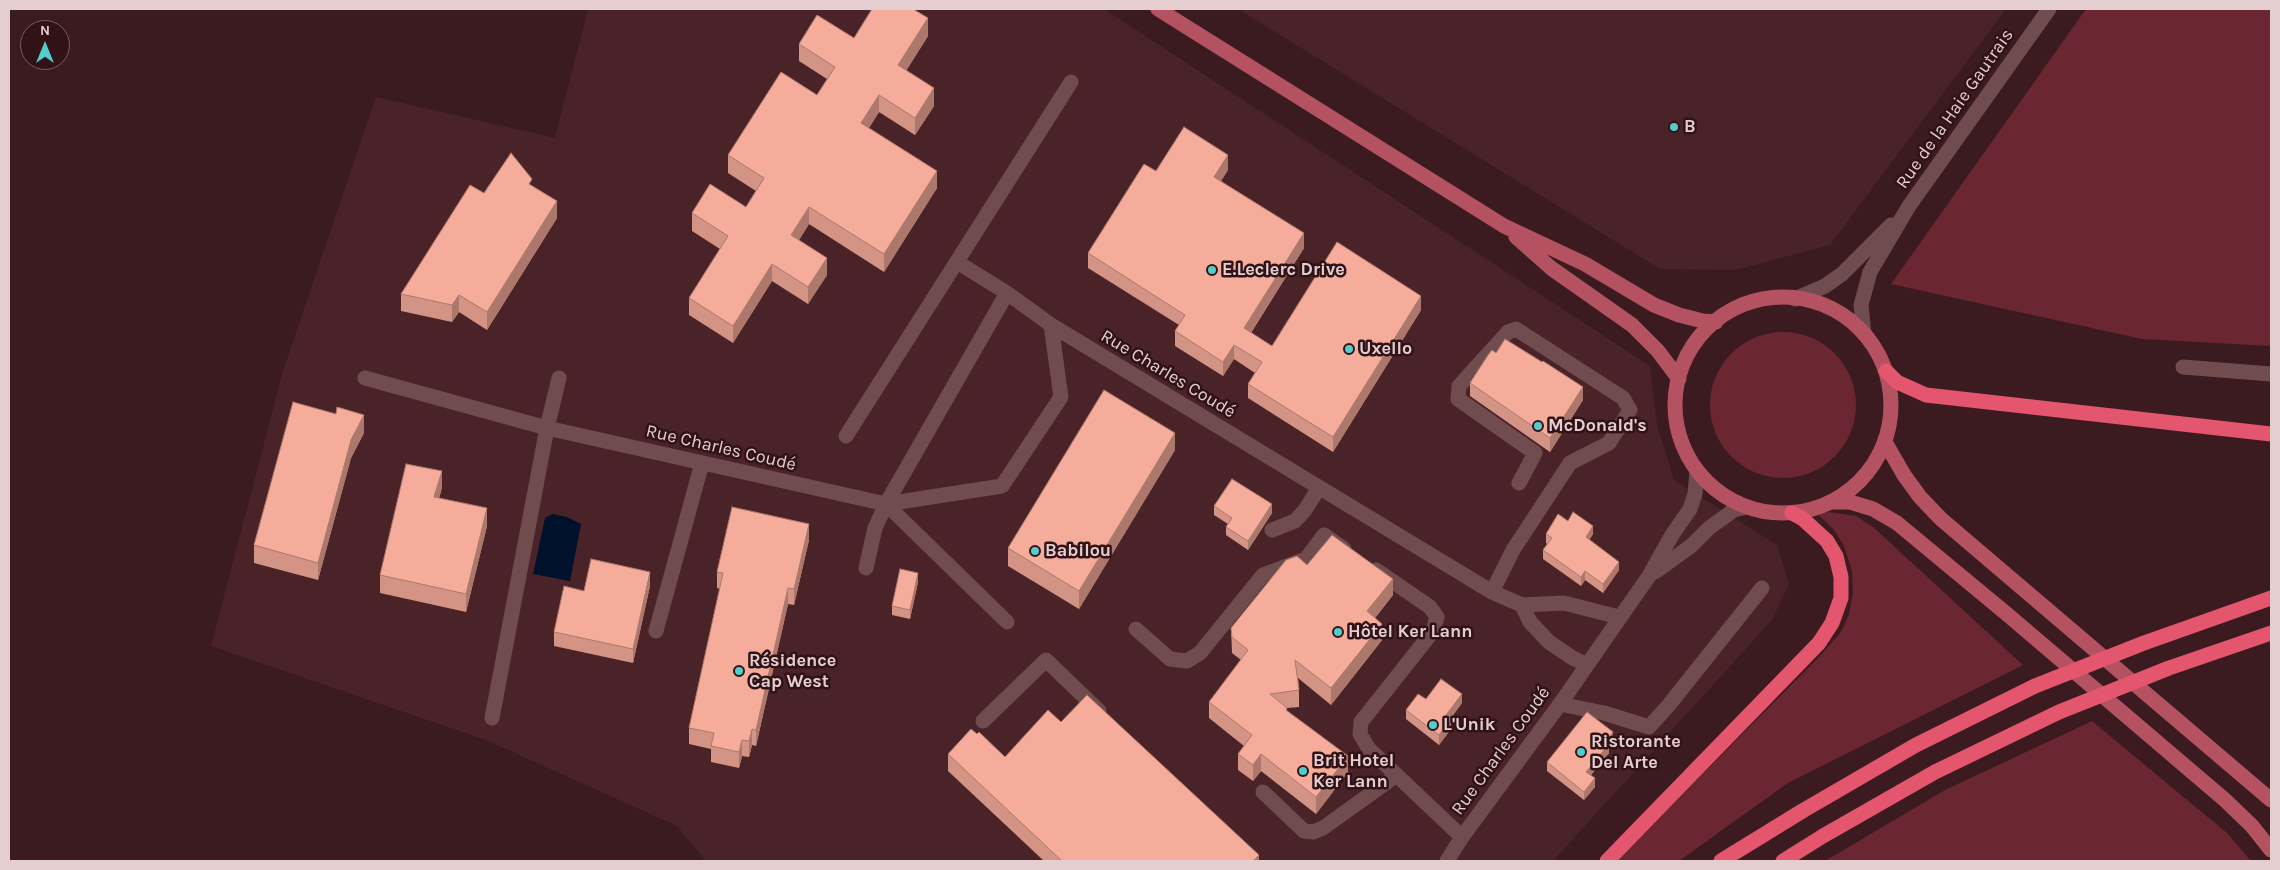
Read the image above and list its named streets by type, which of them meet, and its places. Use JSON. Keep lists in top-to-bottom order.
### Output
{
  "streets": {
    "street": ["Rue de la Haie Gautrais", "Rue Charles Coudé"]
  },
  "places": [
    "B",
    "E.Leclerc Drive",
    "Uxello",
    "McDonald's",
    "Babilou",
    "Hôtel Ker Lann",
    "Résidence Cap West",
    "L'Unik",
    "Ristorante Del Arte",
    "Brit Hotel Ker Lann"
  ],
  "north": "top"
}
